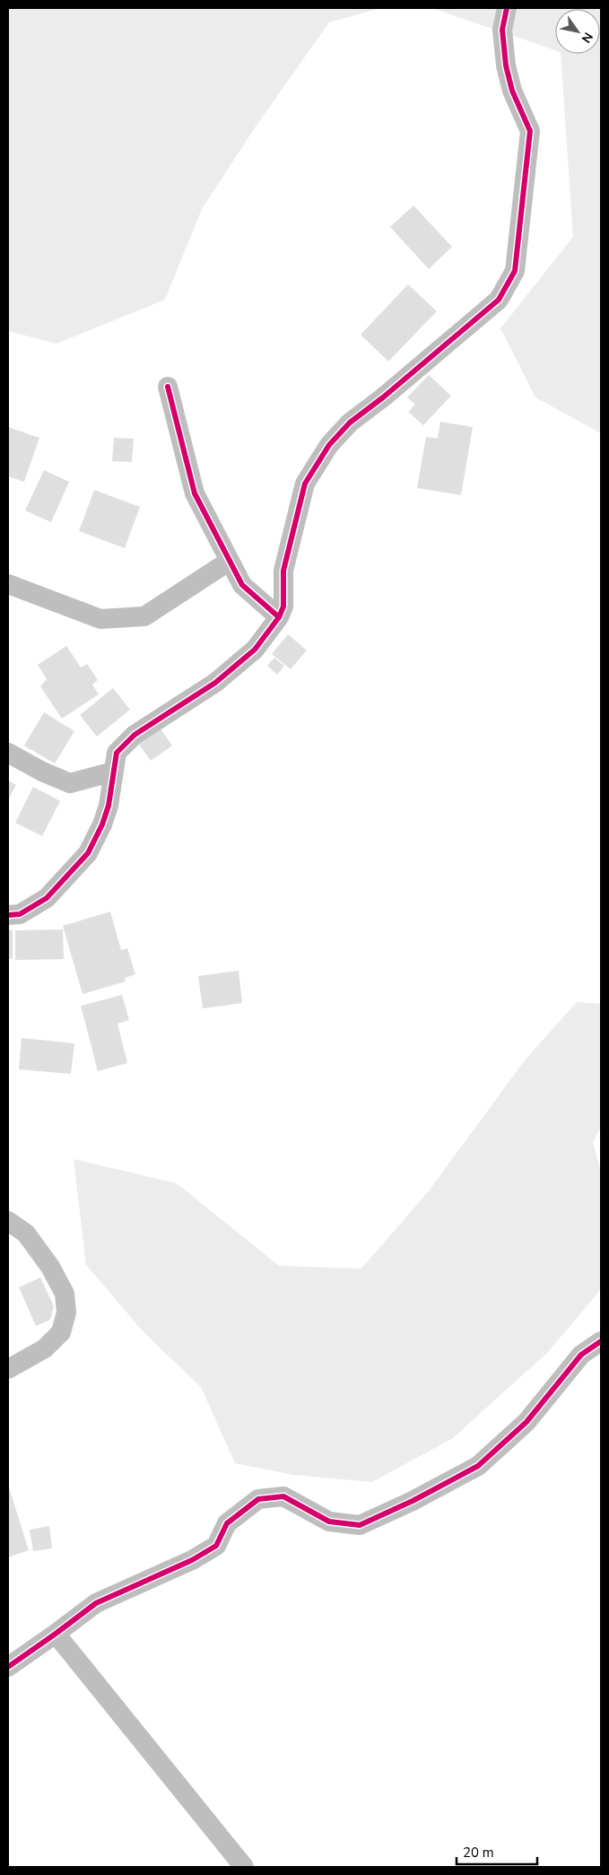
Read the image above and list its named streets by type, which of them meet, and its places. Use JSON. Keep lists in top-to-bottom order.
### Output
{
  "scale_bar": "20 m",
  "north": "bottom right"
}
